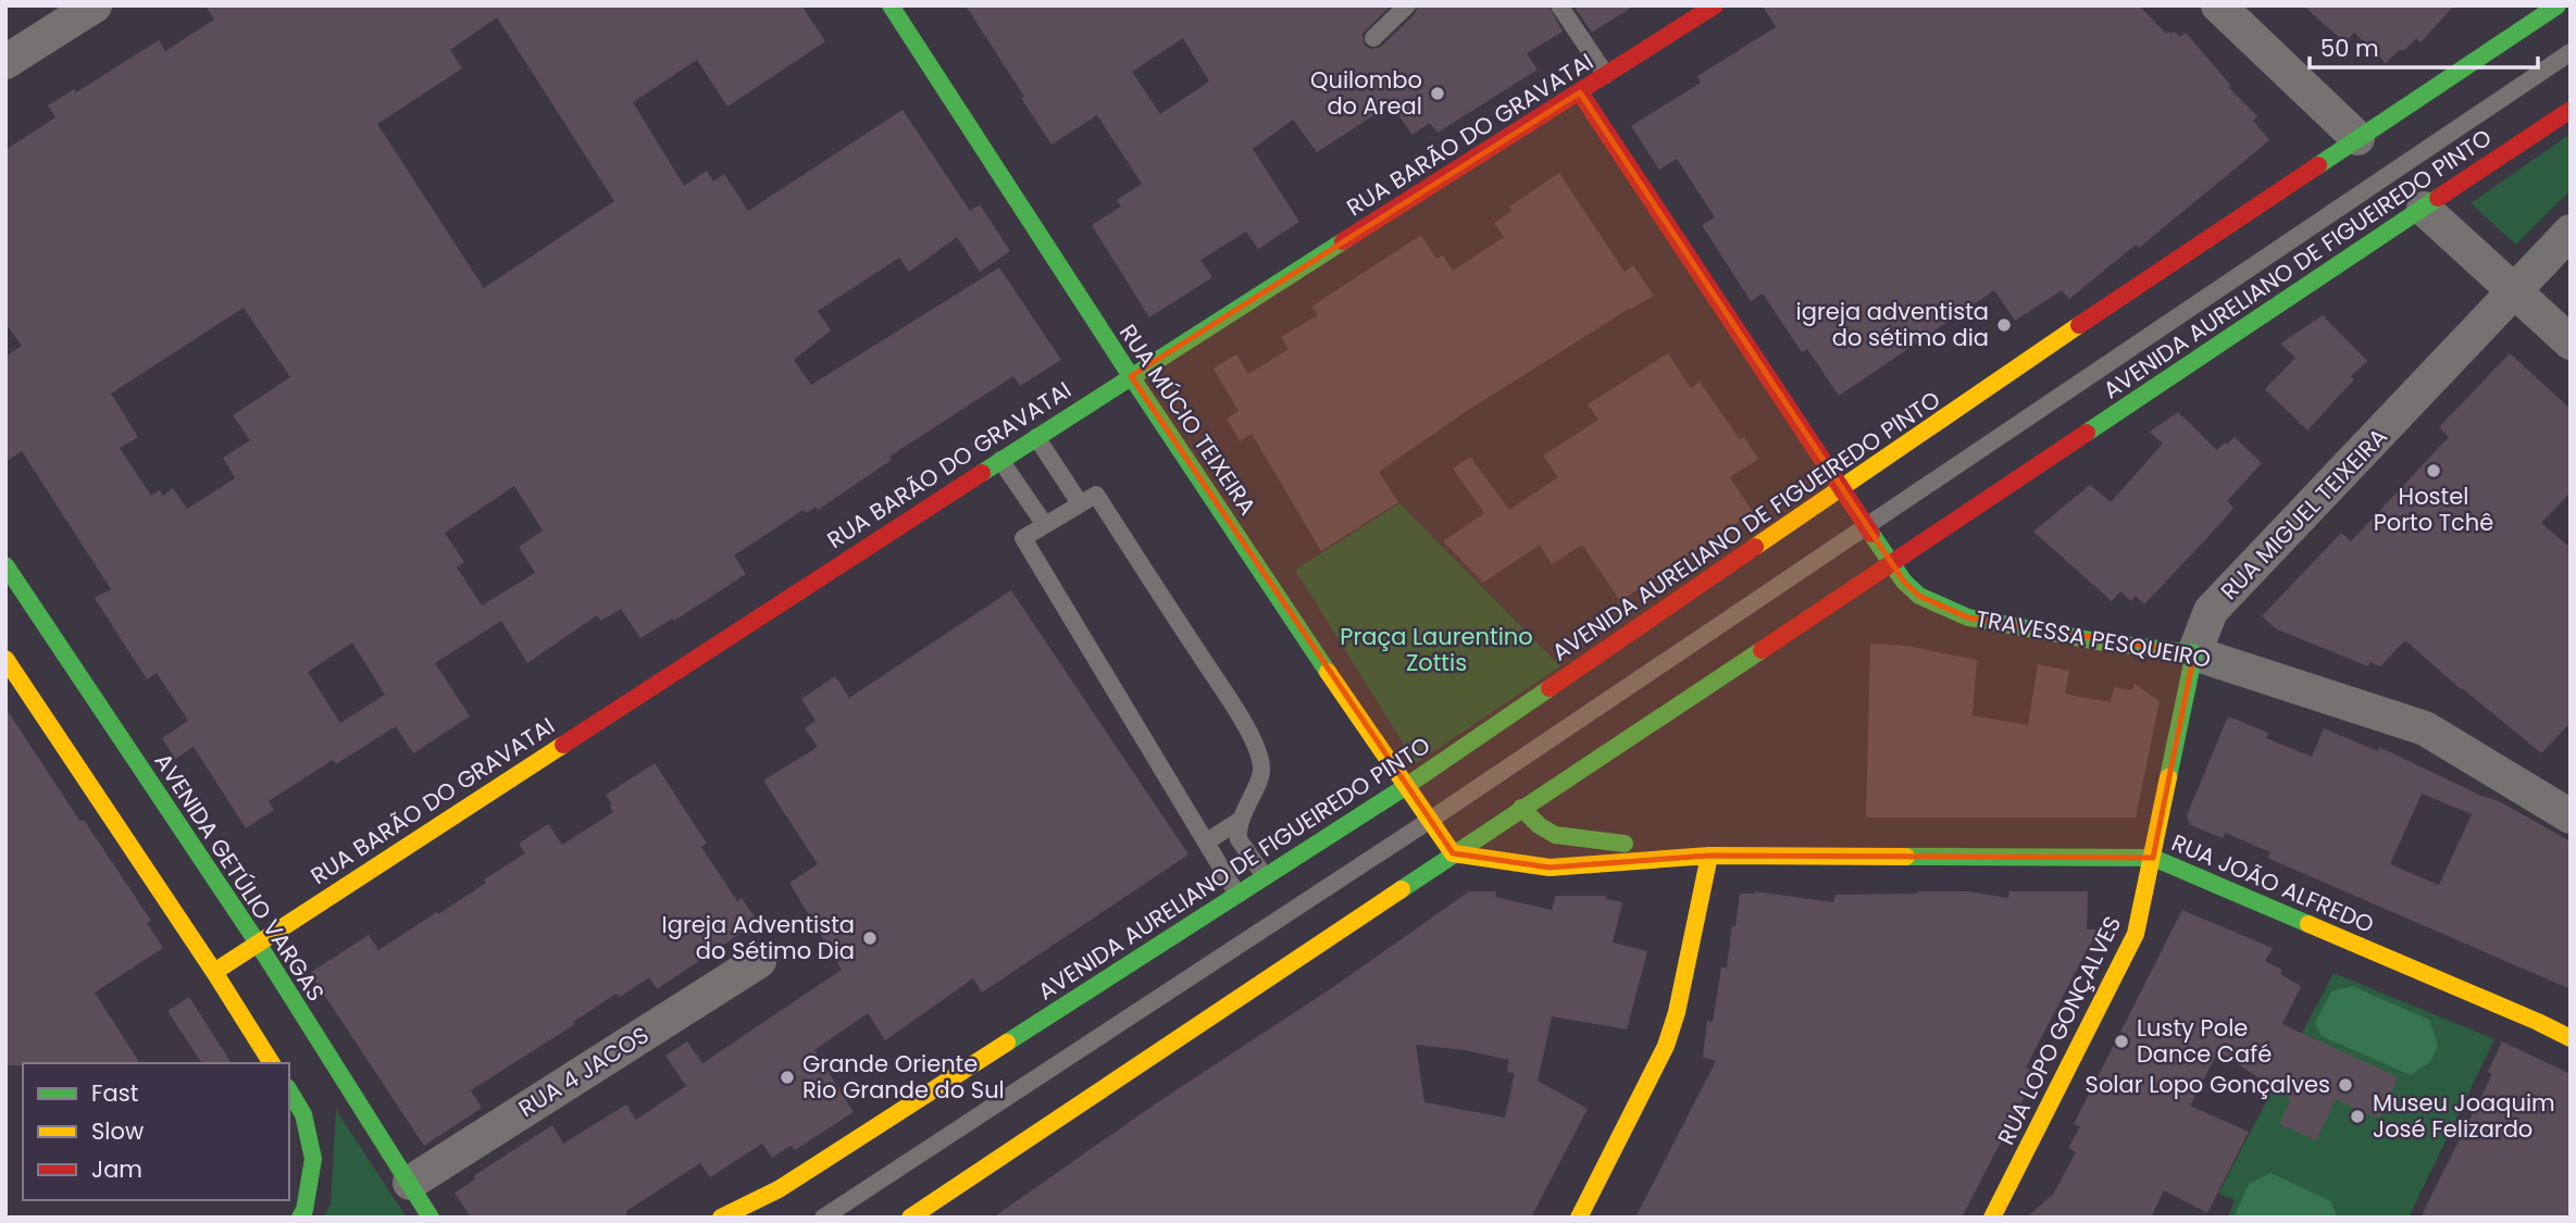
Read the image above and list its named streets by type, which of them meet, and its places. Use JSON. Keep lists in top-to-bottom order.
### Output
{
  "streets": {
    "street": [
      "RUA BARÃO DO GRAVATAI",
      "AVENIDA AURELIANO DE FIGUEIREDO PINTO",
      "RUA MÚCIO TEIXEIRA",
      "RUA MIGUEL TEIXEIRA",
      "TRAVESSA PESQUEIRO",
      "AVENIDA GETÚLIO VARGAS",
      "RUA JOÃO ALFREDO",
      "RUA LOPO GONÇALVES",
      "RUA 4 JACOS"
    ]
  },
  "crossings": [
    ["RUA BARÃO DO GRAVATAI", "RUA MÚCIO TEIXEIRA"],
    ["RUA BARÃO DO GRAVATAI", "TRAVESSA PESQUEIRO"],
    ["RUA BARÃO DO GRAVATAI", "AVENIDA GETÚLIO VARGAS"],
    ["AVENIDA AURELIANO DE FIGUEIREDO PINTO", "RUA MÚCIO TEIXEIRA"],
    ["AVENIDA AURELIANO DE FIGUEIREDO PINTO", "TRAVESSA PESQUEIRO"],
    ["AVENIDA AURELIANO DE FIGUEIREDO PINTO", "RUA JOÃO ALFREDO"],
    ["RUA MÚCIO TEIXEIRA", "RUA JOÃO ALFREDO"],
    ["RUA MIGUEL TEIXEIRA", "TRAVESSA PESQUEIRO"],
    ["RUA MIGUEL TEIXEIRA", "RUA JOÃO ALFREDO"],
    ["RUA MIGUEL TEIXEIRA", "RUA LOPO GONÇALVES"],
    ["AVENIDA GETÚLIO VARGAS", "RUA 4 JACOS"],
    ["RUA JOÃO ALFREDO", "RUA LOPO GONÇALVES"]
  ],
  "parks": ["Praça Laurentino Zottis"],
  "places": [
    "Quilombo do Areal",
    "igreja adventista do sétimo dia",
    "Hostel Porto Tchê",
    "Igreja Adventista do Sétimo Dia",
    "Lusty Pole Dance Café",
    "Grande Oriente Rio Grande do Sul",
    "Solar Lopo Gonçalves",
    "Museu Joaquim José Felizardo"
  ],
  "legend": ["Fast", "Slow", "Jam"],
  "scale_bar": "50 m"
}
